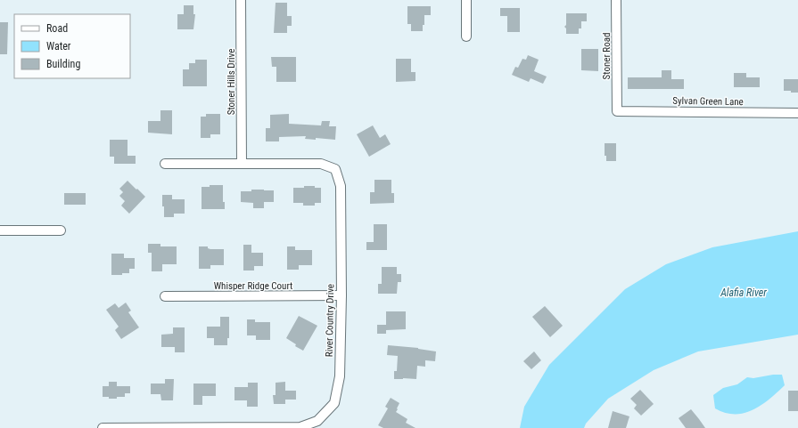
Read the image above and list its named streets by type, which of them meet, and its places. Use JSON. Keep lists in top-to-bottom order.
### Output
{
  "streets": {
    "street": [
      "Stoner Road",
      "Stoner Hills Drive",
      "Sylvan Green Lane",
      "Whisper Ridge Court",
      "River Country Drive"
    ]
  },
  "crossings": [
    ["Stoner Road", "Sylvan Green Lane"],
    ["Stoner Hills Drive", "River Country Drive"],
    ["Whisper Ridge Court", "River Country Drive"]
  ],
  "water": ["Alafia River"],
  "legend": ["Road", "Water", "Building"]
}
